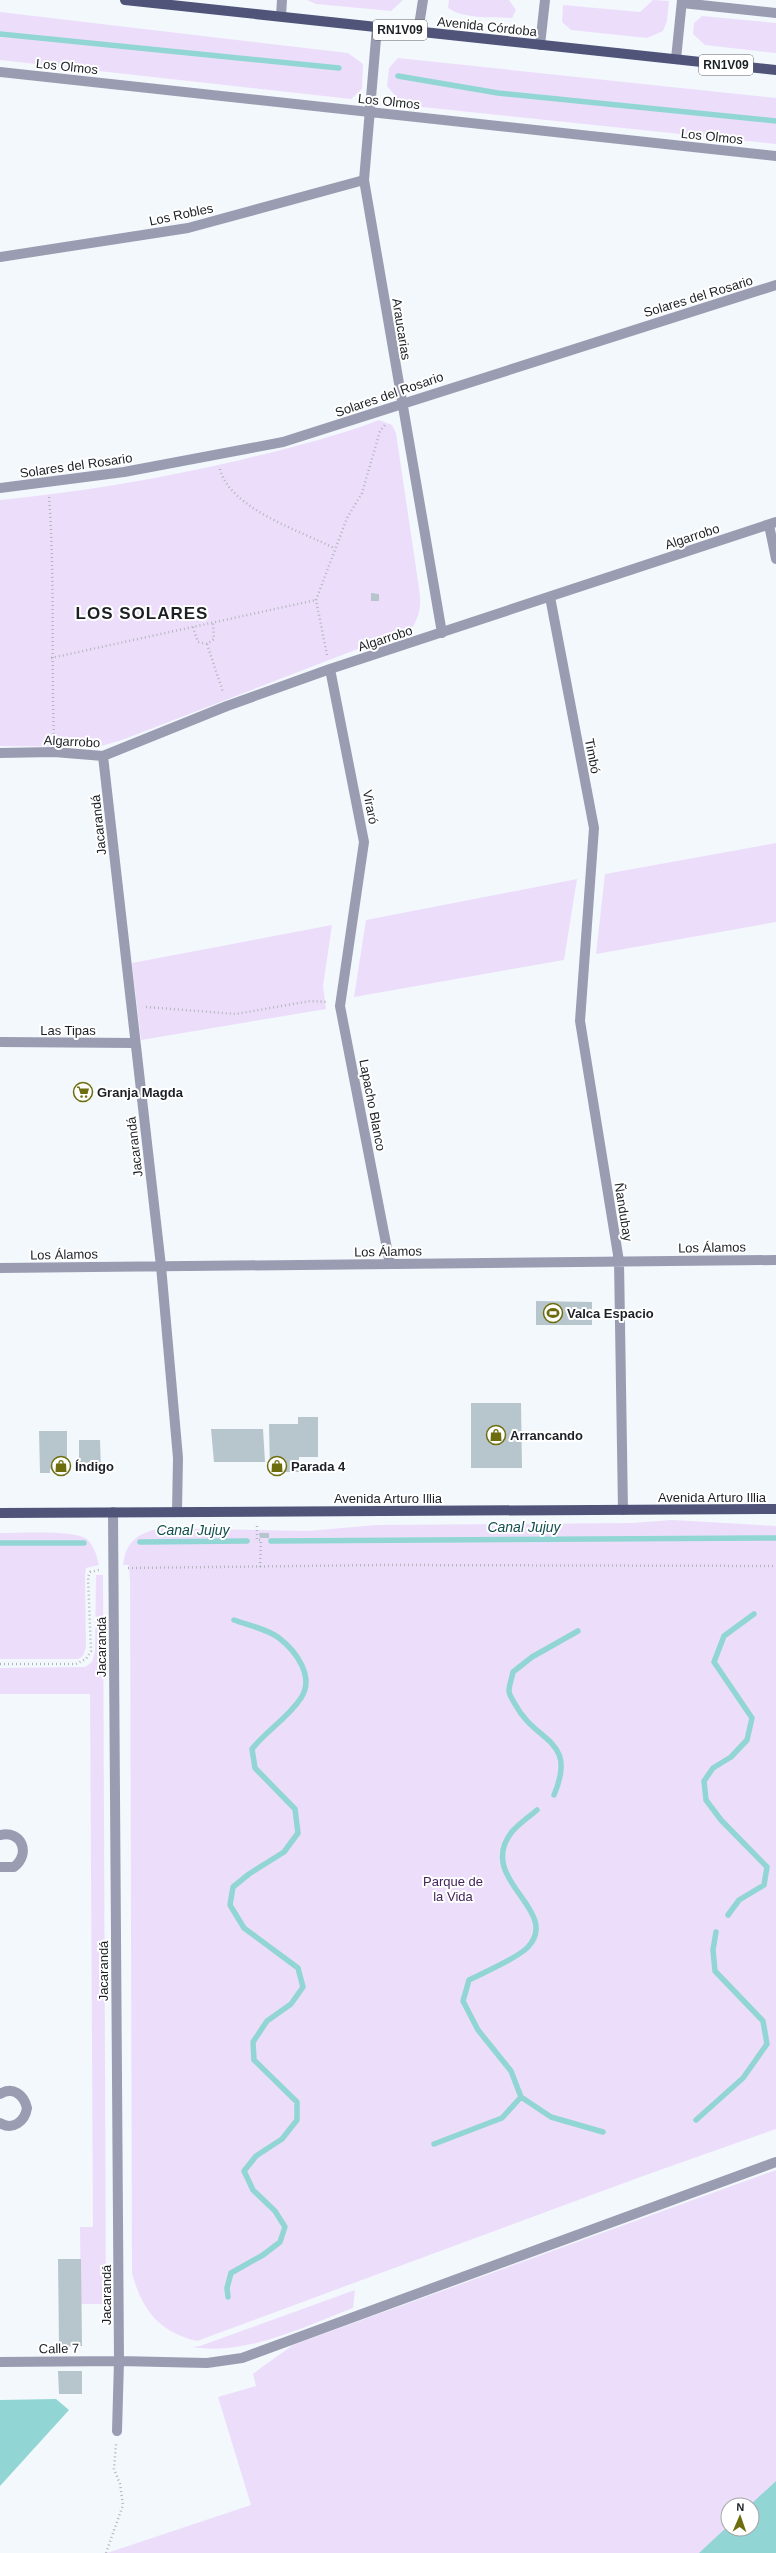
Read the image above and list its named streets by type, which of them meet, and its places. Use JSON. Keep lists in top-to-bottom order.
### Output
{
  "streets": {
    "main road": ["Avenida Córdoba", "RN1V09", "Avenida Arturo Illia"],
    "street": [
      "Los Olmos",
      "Los Robles",
      "Solares del Rosario",
      "Araucarias",
      "Algarrobo",
      "Timbó",
      "Viraró",
      "Jacarandá",
      "Las Tipas",
      "Lapacho Blanco",
      "Ñandubay",
      "Los Álamos",
      "Calle 7"
    ]
  },
  "crossings": [
    ["Avenida Córdoba", "Araucarias"],
    ["Los Olmos", "Araucarias"],
    ["Los Robles", "Araucarias"],
    ["Solares del Rosario", "Araucarias"],
    ["Araucarias", "Algarrobo"],
    ["Algarrobo", "Timbó"],
    ["Algarrobo", "Viraró"],
    ["Algarrobo", "Jacarandá"],
    ["Timbó", "Ñandubay"],
    ["Viraró", "Lapacho Blanco"],
    ["Jacarandá", "Las Tipas"],
    ["Jacarandá", "Los Álamos"],
    ["Jacarandá", "Avenida Arturo Illia"],
    ["Jacarandá", "Calle 7"],
    ["Lapacho Blanco", "Los Álamos"],
    ["Ñandubay", "Los Álamos"],
    ["Ñandubay", "Avenida Arturo Illia"]
  ],
  "districts": ["LOS SOLARES"],
  "water": ["Canal Jujuy"],
  "parks": ["Parque de la Vida"],
  "places": {
    "supermarket": ["Granja Magda"],
    "sports": ["Valca Espacio"],
    "shop": ["Arrancando", "Índigo", "Parada 4"]
  },
  "north": "top"
}
